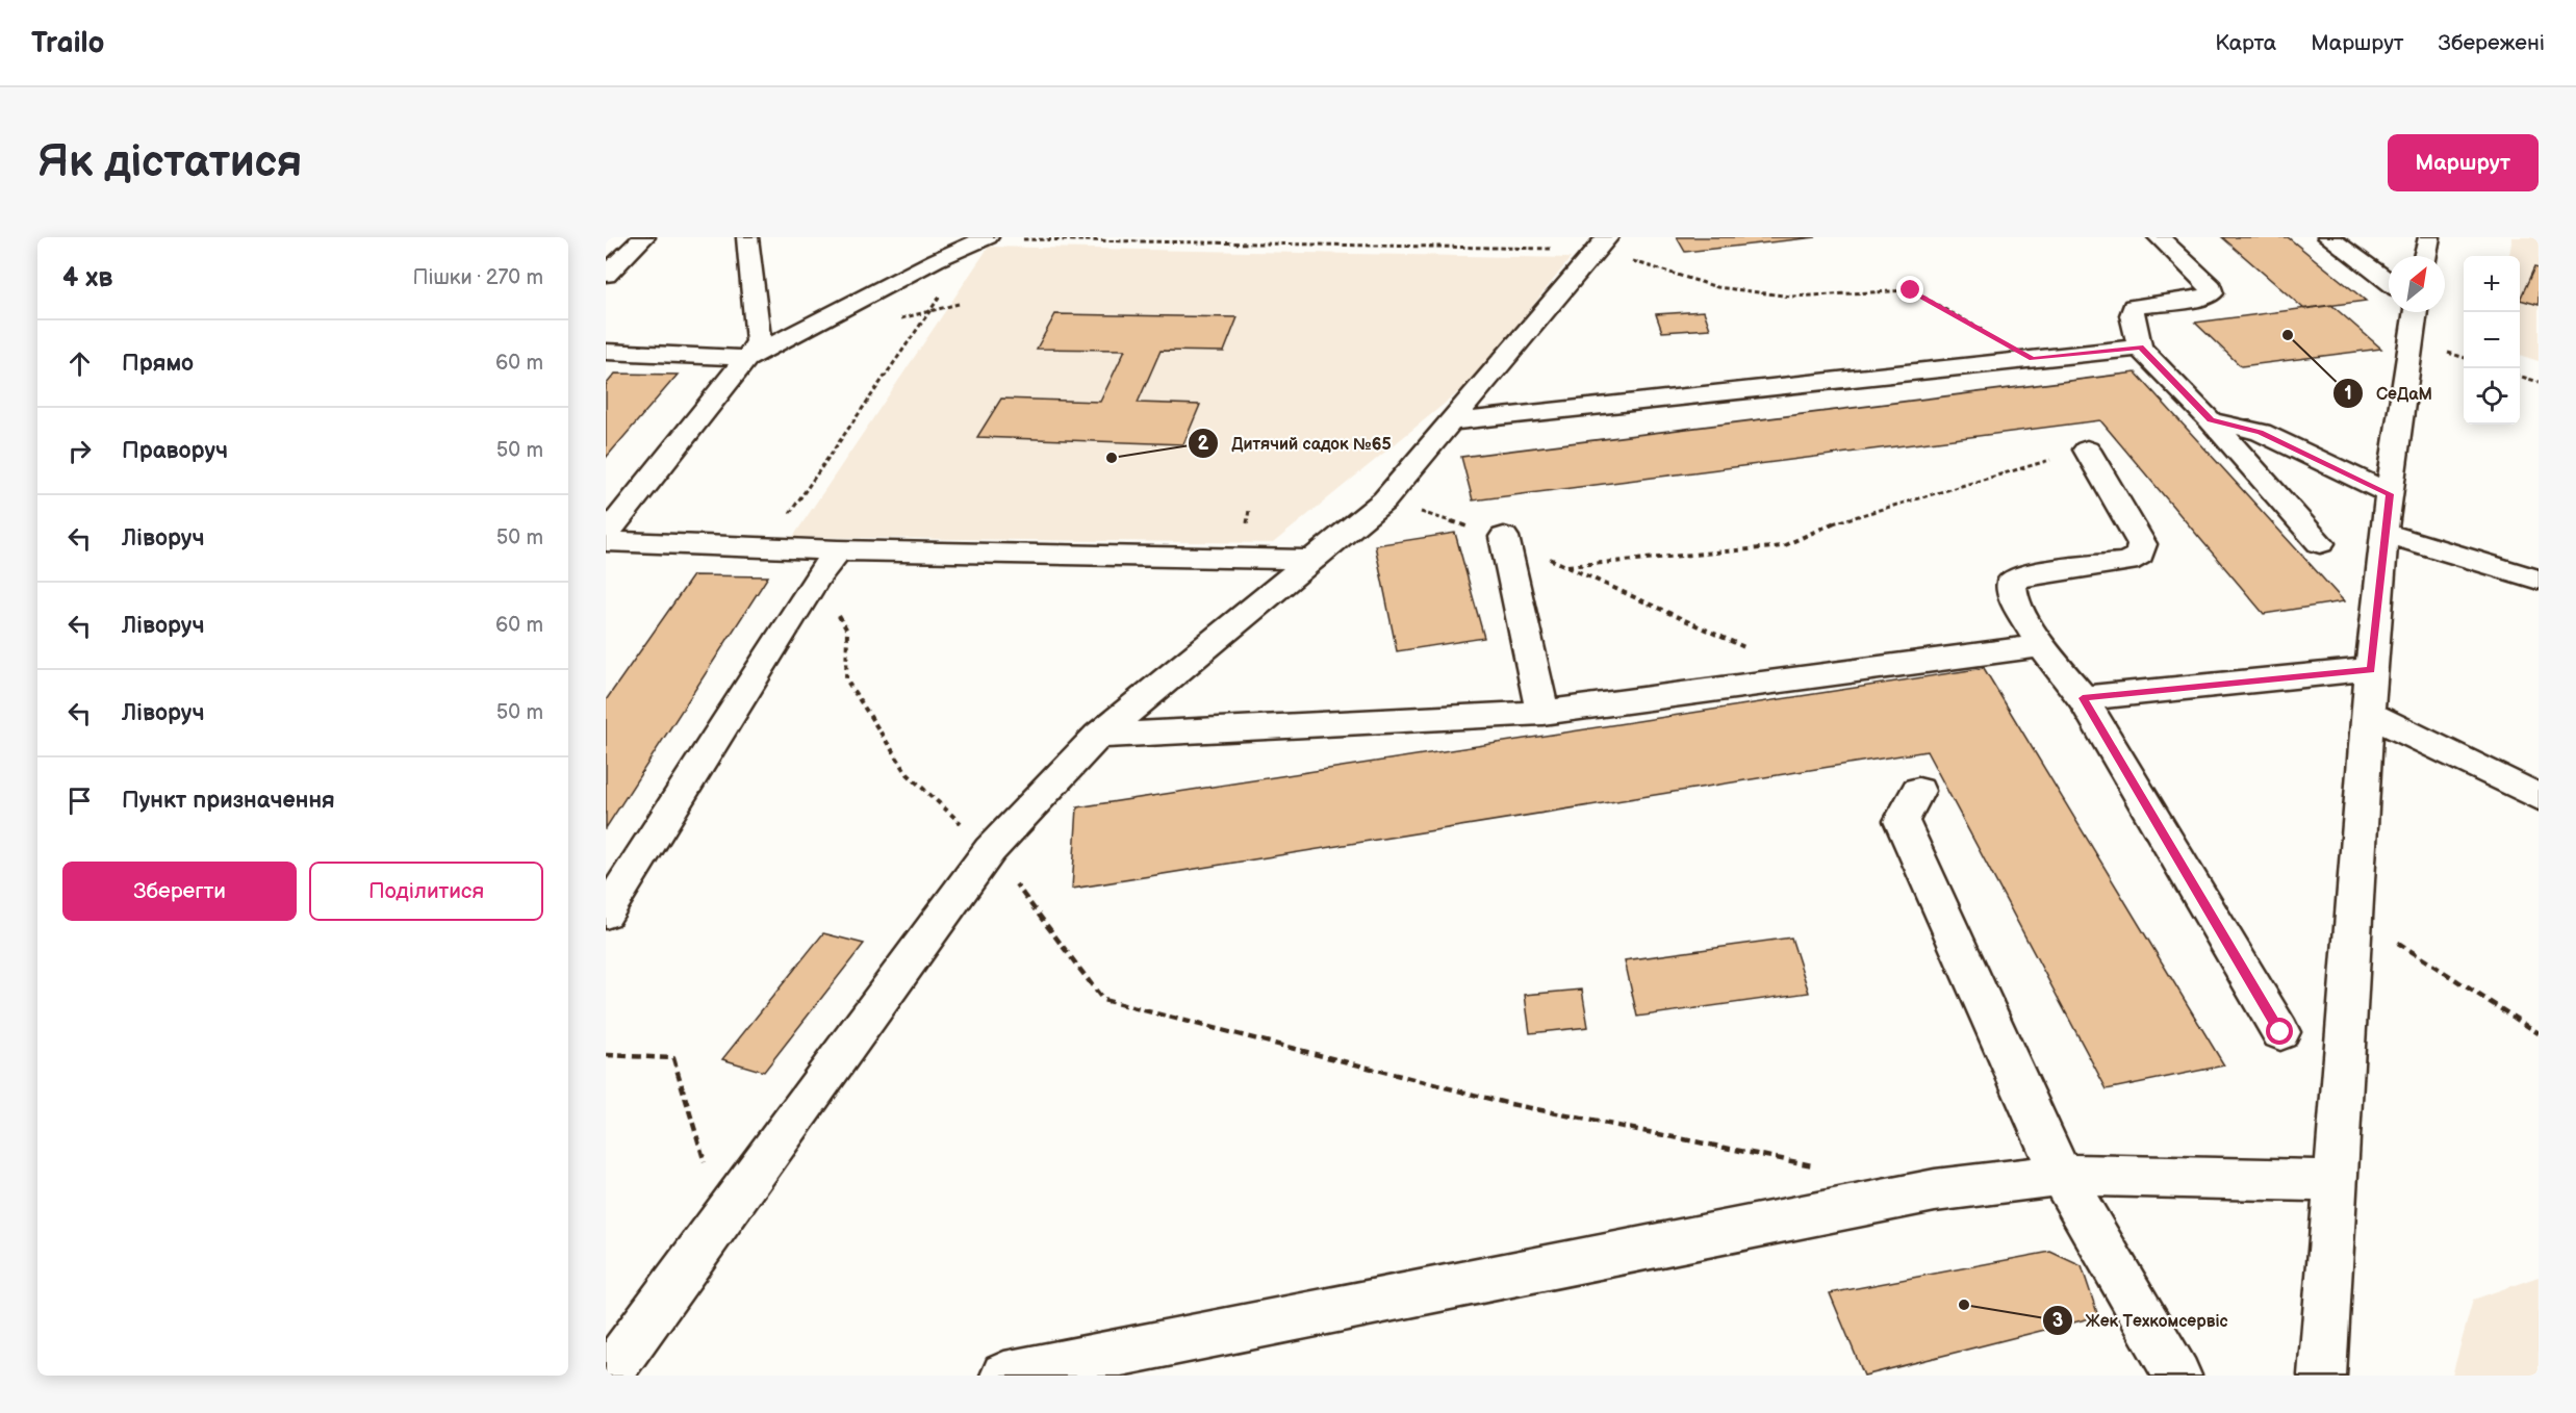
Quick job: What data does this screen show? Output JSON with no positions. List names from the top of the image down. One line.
{"places":["СеДаМ","Дитячий садок №65","Жек Техкомсервіс"],"north":"top right","page":{"header":"Trailo","nav":["Карта","Маршрут","Збережені"],"buttons":["Маршрут",["Зберегти","Поділитися"]],"title":"Як дістатися","heading":["4 хв","Пішки · 270 m"],"map_buttons":["+","−"],"list":[["Прямо","60 m"],["Праворуч","50 m"],["Ліворуч","50 m"],["Ліворуч","60 m"],["Ліворуч","50 m"],"Пункт призначення"]}}
